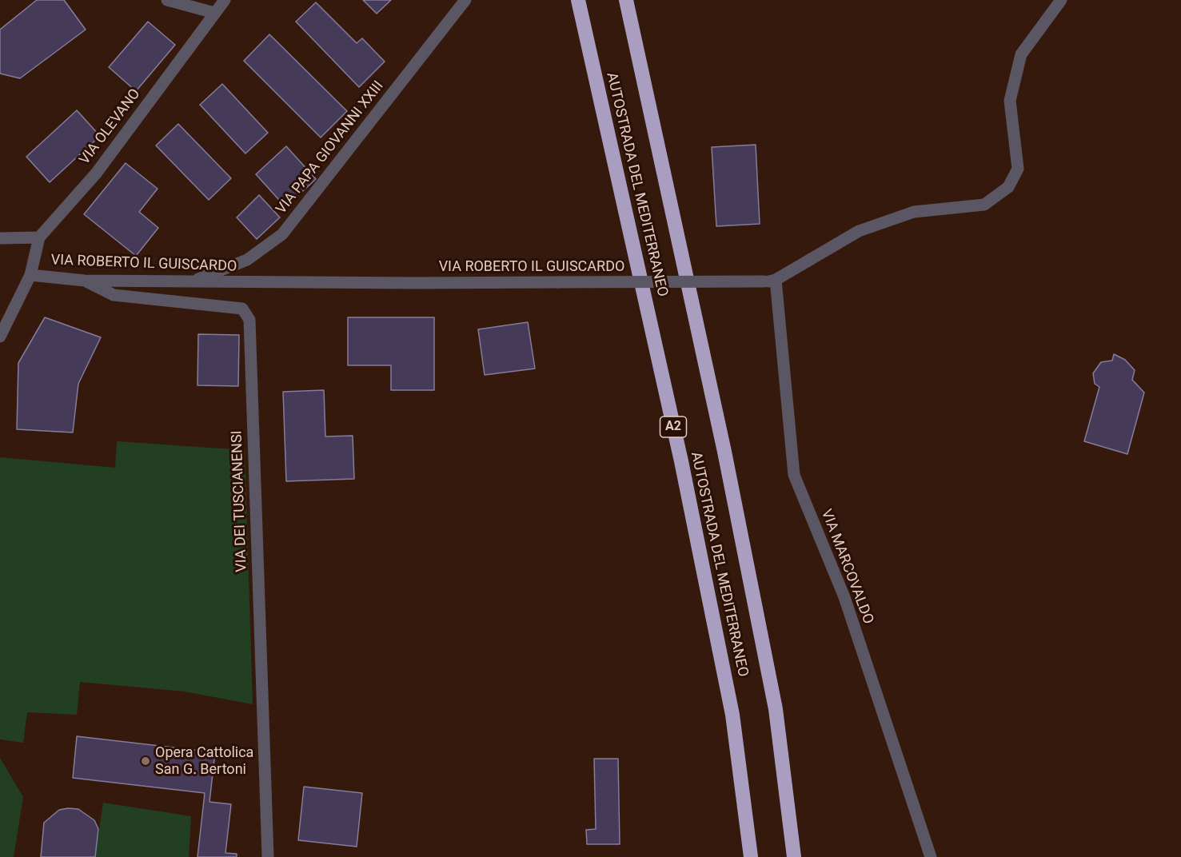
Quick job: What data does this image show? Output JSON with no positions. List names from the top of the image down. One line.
{"streets":{"highway":["AUTOSTRADA DEL MEDITERRANEO","A2"],"street":["VIA OLEVANO","VIA PAPA GIOVANNI XXIII","VIA ROBERTO IL GUISCARDO","VIA DEI TUSCIANENSI","VIA MARCOVALDO"]},"crossings":[["VIA PAPA GIOVANNI XXIII","VIA ROBERTO IL GUISCARDO"],["VIA ROBERTO IL GUISCARDO","VIA DEI TUSCIANENSI"],["VIA ROBERTO IL GUISCARDO","VIA MARCOVALDO"]],"places":["Opera Cattolica San G. Bertoni"]}
